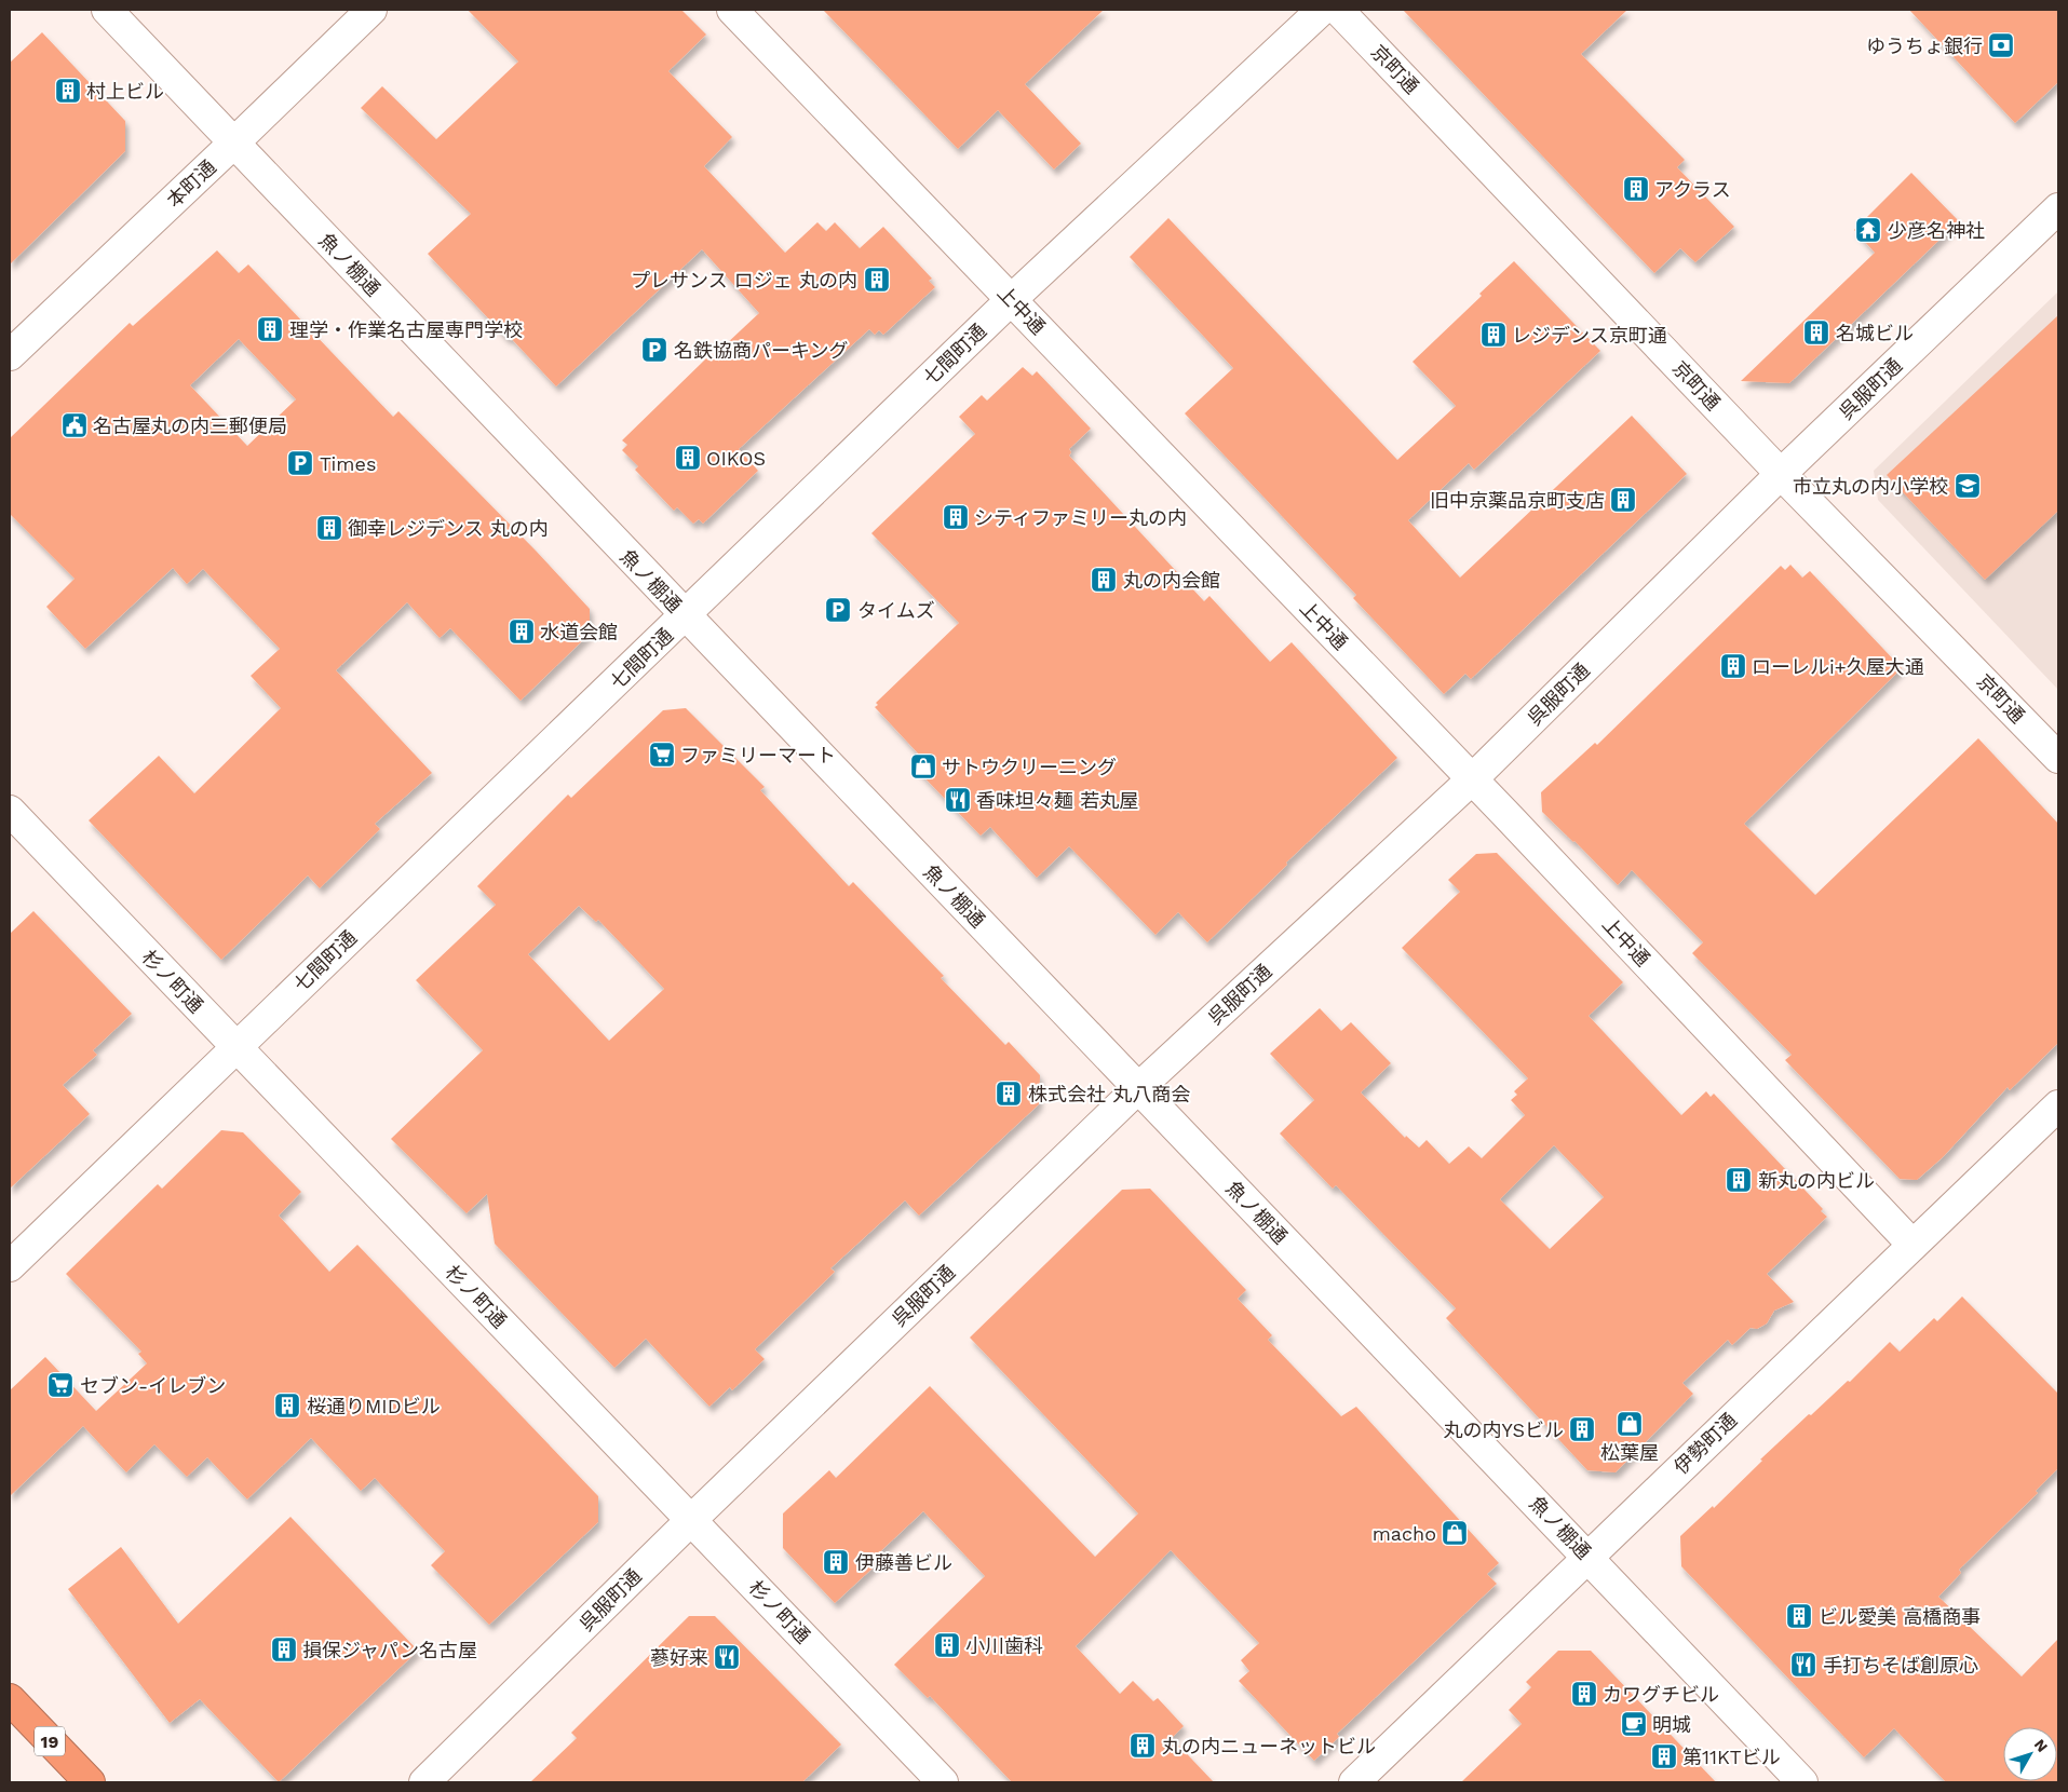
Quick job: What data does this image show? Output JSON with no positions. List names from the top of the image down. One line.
{"streets":{"highway":["19"],"street":["京町通","本町通","魚ノ棚通","上中通","七間町通","呉服町通","杉ノ町通","伊勢町通"]},"crossings":[["京町通","呉服町通"],["本町通","魚ノ棚通"],["魚ノ棚通","七間町通"],["魚ノ棚通","呉服町通"],["魚ノ棚通","伊勢町通"],["上中通","七間町通"],["上中通","呉服町通"],["上中通","伊勢町通"],["七間町通","杉ノ町通"],["呉服町通","杉ノ町通"]],"places":{"bank":["ゆうちょ銀行"],"building":["村上ビル","アクラス","プレサンス ロジェ 丸の内","理学・作業名古屋専門学校","名城ビル","レジデンス京町通","OIKOS","旧中京薬品京町支店","シティファミリー丸の内","御幸レジデンス 丸の内","丸の内会館","水道会館","ローレルi+久屋大通","株式会社 丸八商会","新丸の内ビル","桜通りMIDビル","丸の内YSビル","伊藤善ビル","ビル愛美 高橋商事","小川歯科","損保ジャパン名古屋","カワグチビル","丸の内ニューネットビル","第11KTビル"],"temple":["少彦名神社"],"parking":["名鉄協商パーキング","Times","タイムズ"],"public building":["名古屋丸の内三郵便局"],"school or university":["市立丸の内小学校"],"supermarket":["ファミリーマート","セブン-イレブン"],"shop":["サトウクリーニング","松葉屋","macho"],"restaurant":["香味坦々麺 若丸屋","蔘好来","手打ちそば創原心"],"cafe":["明城"]},"north":"top right"}
